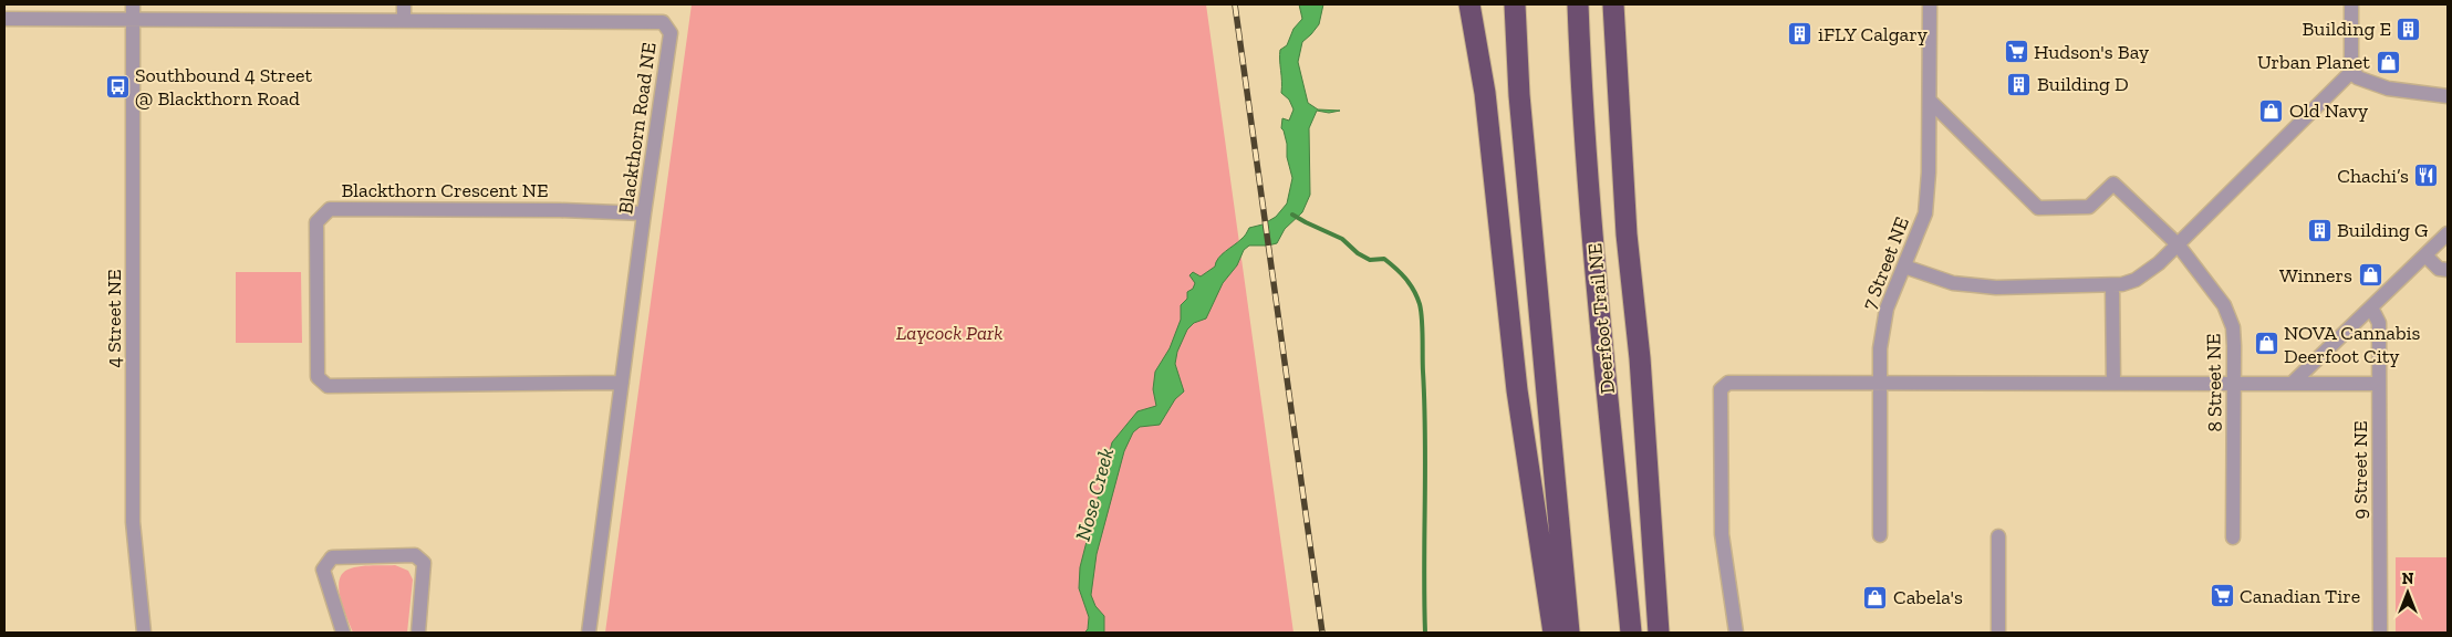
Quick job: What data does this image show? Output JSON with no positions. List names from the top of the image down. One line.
{"streets":{"highway":["Deerfoot Trail NE"],"street":["Blackthorn Road NE","Blackthorn Crescent NE","7 Street NE","4 Street NE","8 Street NE","9 Street NE"]},"crossings":[["Blackthorn Road NE","Blackthorn Crescent NE"],["Blackthorn Road NE","4 Street NE"],["7 Street NE","8 Street NE"]],"water":["Nose Creek"],"parks":["Laycock Park"],"places":{"building":["Building E","iFLY Calgary","Building D","Building G"],"supermarket":["Hudson's Bay","Canadian Tire"],"shop":["Urban Planet","Old Navy","Winners","NOVA Cannabis Deerfoot City","Cabela's"],"bus stop":["Southbound 4 Street @ Blackthorn Road"],"restaurant":["Chachi’s"]},"north":"top"}
